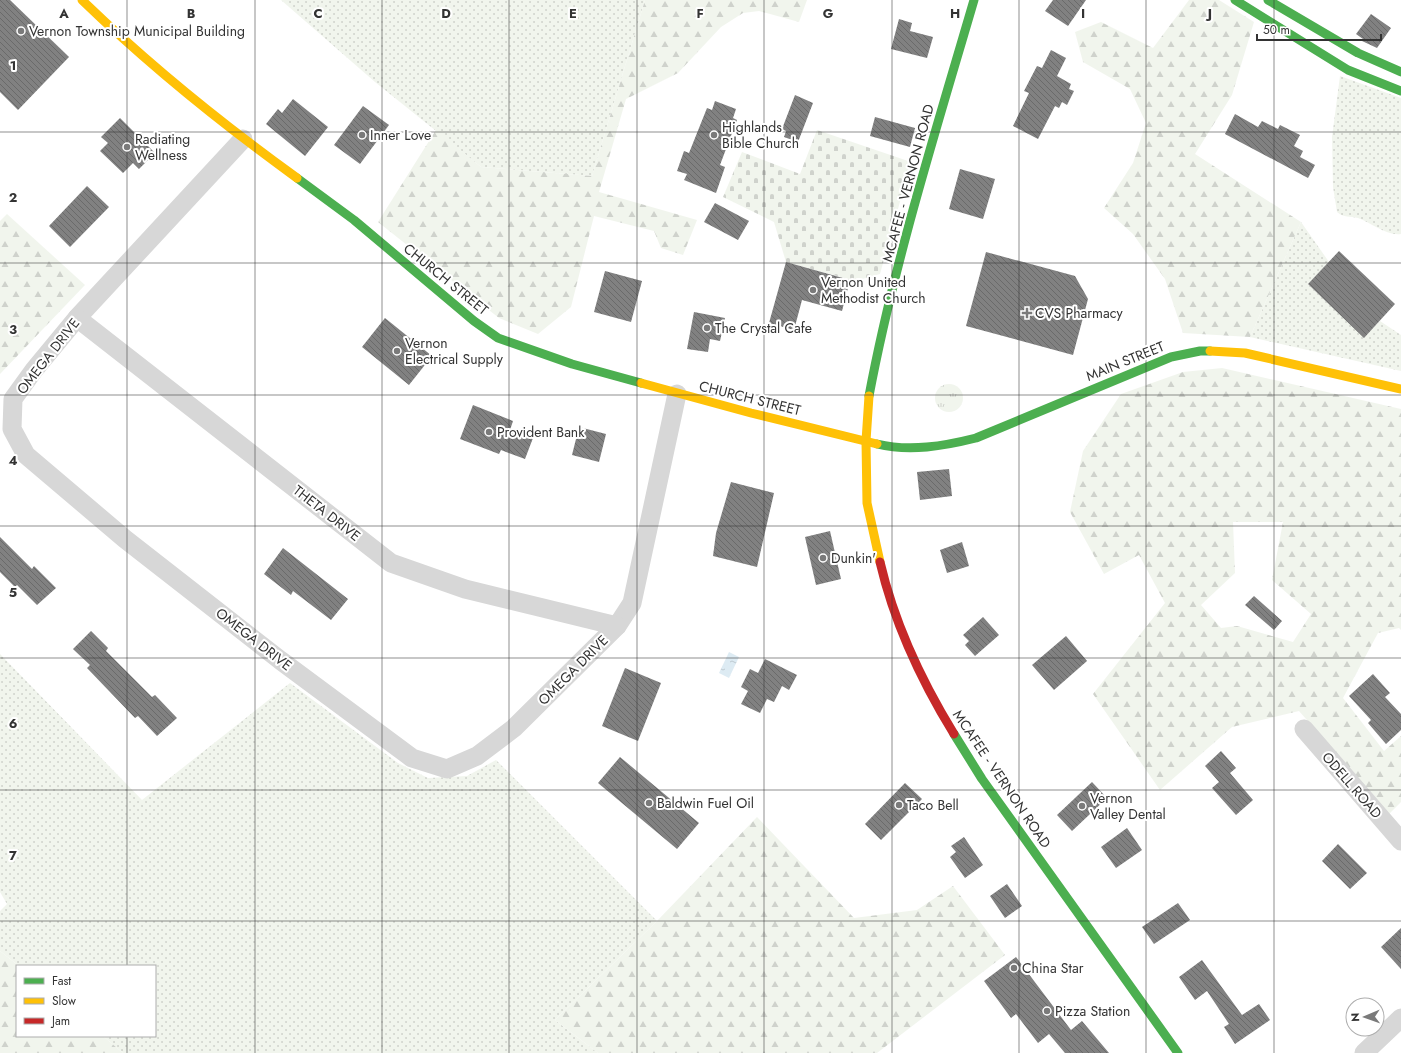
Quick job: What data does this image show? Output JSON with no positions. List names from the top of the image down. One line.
{"streets":{"main road":["MCAFEE - VERNON ROAD","CHURCH STREET","MAIN STREET"],"street":["OMEGA DRIVE","THETA DRIVE","ODELL ROAD"]},"crossings":[["MCAFEE - VERNON ROAD","CHURCH STREET"],["MCAFEE - VERNON ROAD","MAIN STREET"],["CHURCH STREET","OMEGA DRIVE"],["CHURCH STREET","MAIN STREET"],["OMEGA DRIVE","THETA DRIVE"]],"places":{"other":["Vernon Township Municipal Building","Inner Love","Highlands Bible Church","Radiating Wellness","Vernon United Methodist Church","The Crystal Cafe","Vernon Electrical Supply","Provident Bank","Dunkin'","Baldwin Fuel Oil","Taco Bell","Vernon Valley Dental","China Star","Pizza Station"],"health":["CVS Pharmacy"]},"legend":["Fast","Slow","Jam"],"scale_bar":"50 m","north":"left","grid":{"columns":["A","B","C","D","E","F","G","H","I","J"],"rows":["1","2","3","4","5","6","7"]}}
